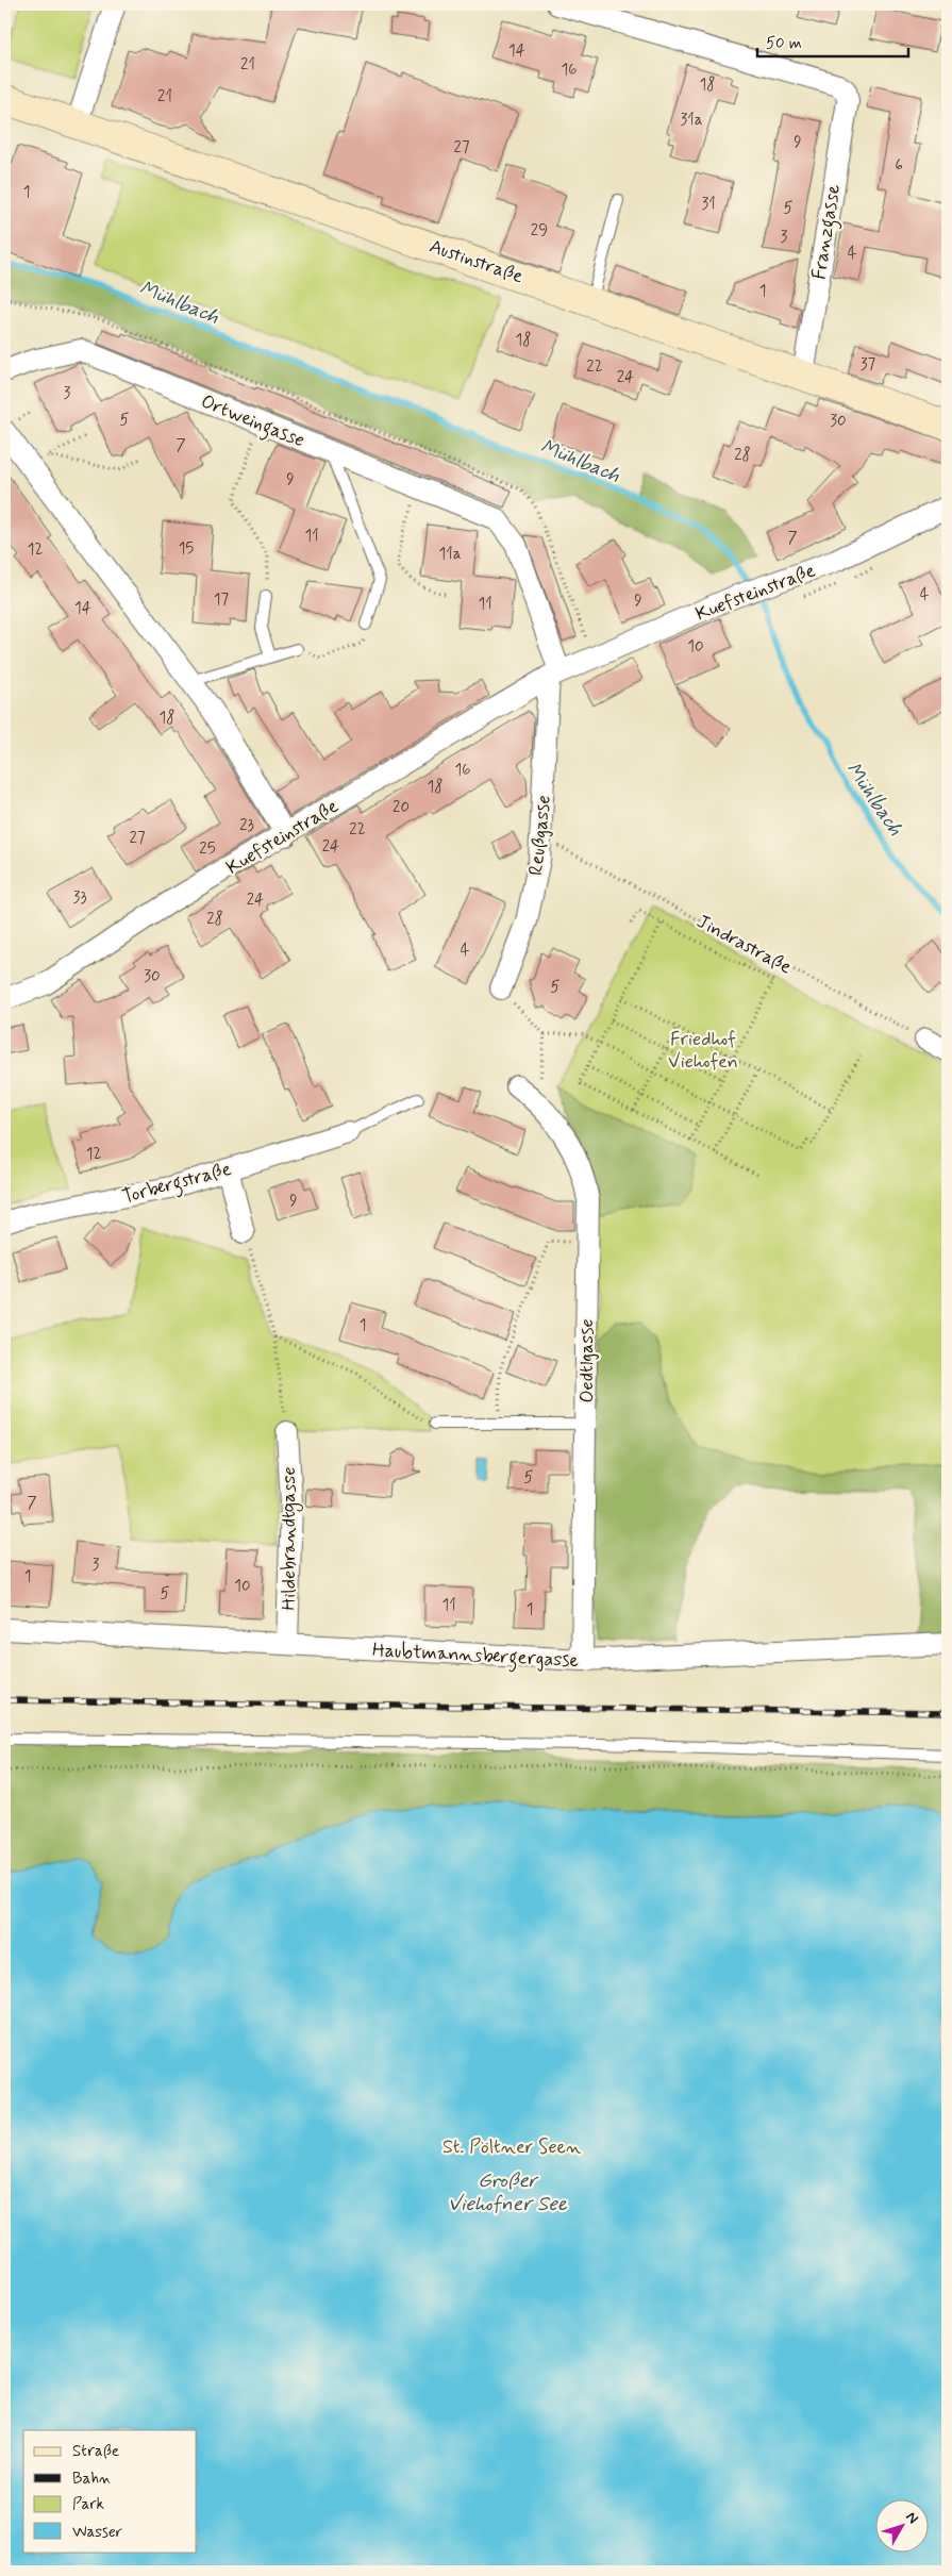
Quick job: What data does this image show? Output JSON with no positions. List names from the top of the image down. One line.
{"streets":{"main road":["Austinstraße"],"street":["Franzgasse","Ortweingasse","Kuefsteinstraße","Reußgasse","Torbergstraße","Oedtlgasse","Hildebrandtgasse","Haubtmannsbergergasse"],"path":["Jindrastraße"]},"crossings":[["Franzgasse","Austinstraße"],["Kuefsteinstraße","Reußgasse"],["Reußgasse","Jindrastraße"],["Oedtlgasse","Haubtmannsbergergasse"],["Hildebrandtgasse","Haubtmannsbergergasse"]],"water":["Mühlbach","Großer Viehofner See"],"parks":["Friedhof Viehofen","St. Pöltner Seen"],"house_numbers":["14","21","16","18","21","31a","9","27","6","1","31","5","29","3","4","1","18","37","22","24","3","5","30","7","28","9","11","7","15","12","11a","4","17","9","11","14","10","18","16","18","20","23","22","27","24","25","33","24","28","4","30","5","12","9","1","5","7","3","1","10","5","11","1"],"legend":["Straße","Bahn","Park","Wasser"],"scale_bar":"50 m","north":"top right"}
